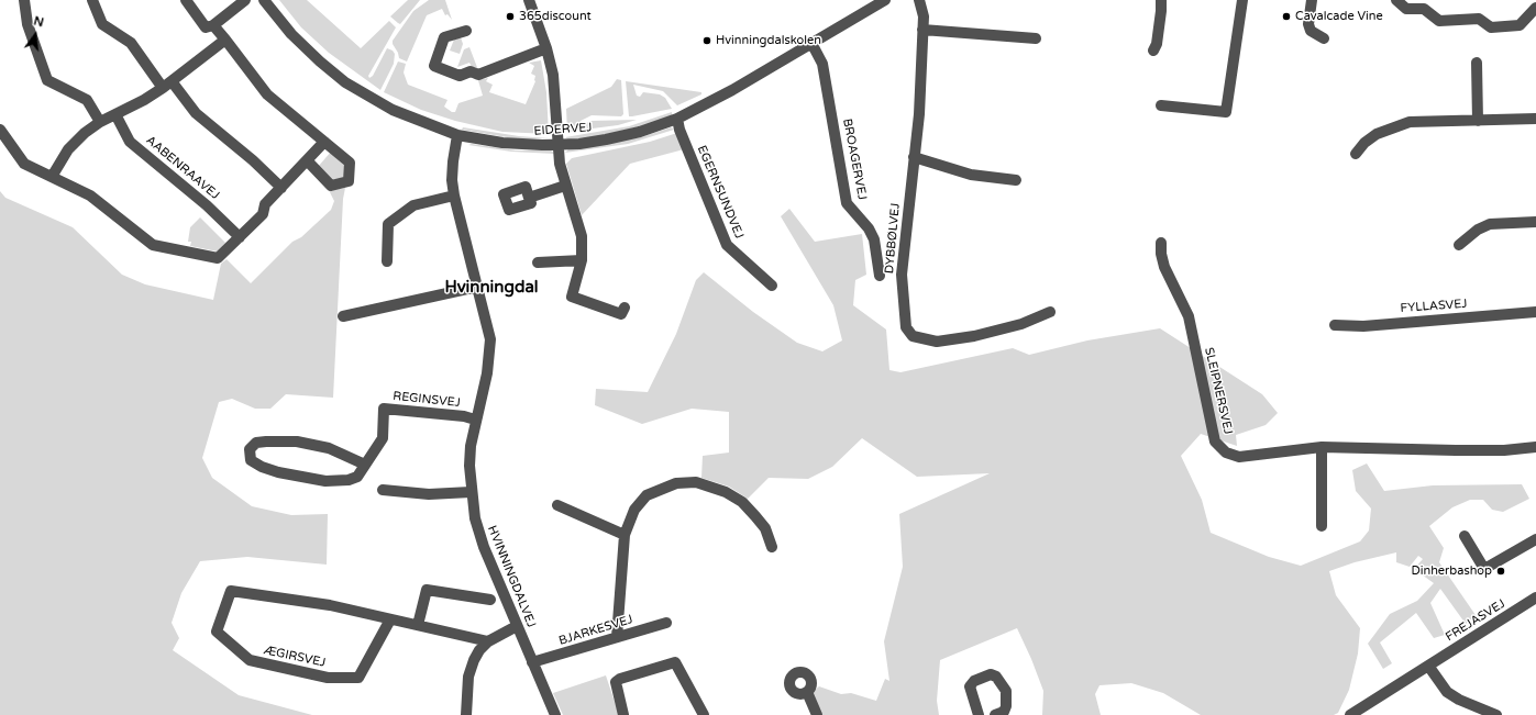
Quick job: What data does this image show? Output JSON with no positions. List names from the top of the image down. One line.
{"streets":{"street":["EIDERVEJ","BROAGERVEJ","AABENRAAVEJ","EGERNSUNDVEJ","DYBBØLVEJ","FYLLASVEJ","SLEIPNERSVEJ","REGINSVEJ","HVINNINGDALVEJ","FREJASVEJ","BJARKESVEJ","ÆGIRSVEJ"]},"crossings":[["EIDERVEJ","BROAGERVEJ"],["EIDERVEJ","EGERNSUNDVEJ"],["EIDERVEJ","HVINNINGDALVEJ"],["REGINSVEJ","HVINNINGDALVEJ"],["HVINNINGDALVEJ","BJARKESVEJ"]],"districts":["Hvinningdal"],"places":["365discount","Cavalcade Vine","Hvinningdalskolen","Dinherbashop"],"north":"top"}
